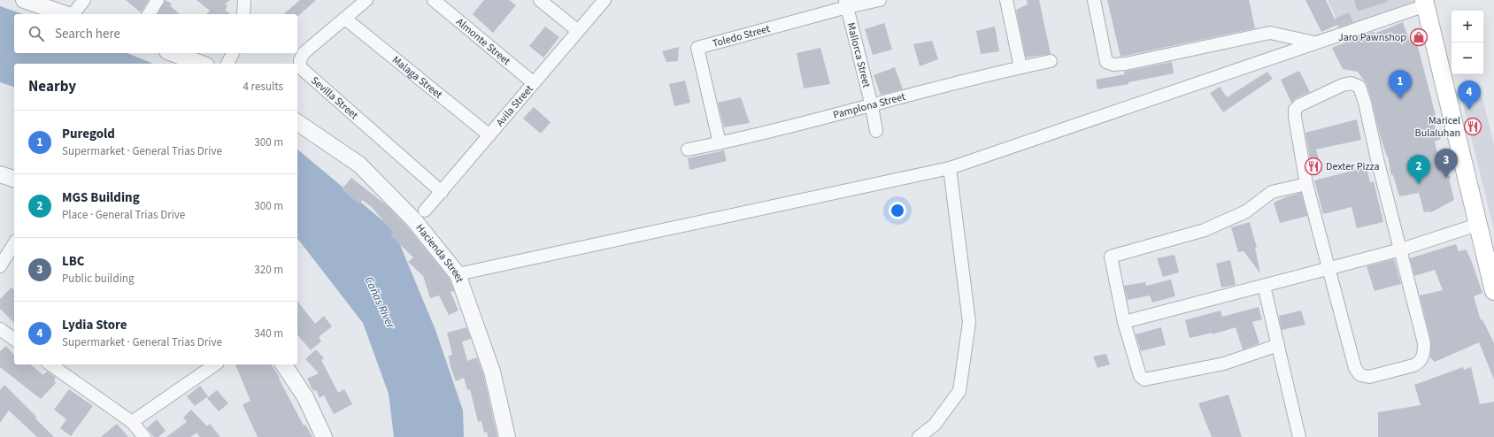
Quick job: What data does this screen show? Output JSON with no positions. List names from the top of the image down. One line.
{"streets":{"street":["Toledo Street","Almonte Street","Mallorca Street","Malaga Street","Sevilla Street","Avila Street","Pamplona Street","Hacienda Street"]},"crossings":[["Toledo Street","Mallorca Street"],["Toledo Street","Pamplona Street"],["Almonte Street","Avila Street"],["Mallorca Street","Pamplona Street"],["Malaga Street","Sevilla Street"],["Malaga Street","Avila Street"],["Sevilla Street","Avila Street"]],"water":["Cañas River"],"places":{"shop":["Jaro Pawnshop"],"restaurant":["Maricel Bulaluhan","Dexter Pizza"]},"page":{"map_buttons":["+","−"],"search":"Search here","heading":["Nearby","4 results"],"pins":["1","4","3","2"],"list":[{"mark":"1","name":"Puregold","note":"Supermarket · General Trias Drive","value":"300 m"},{"mark":"2","name":"MGS Building","note":"Place · General Trias Drive","value":"300 m"},{"mark":"3","name":"LBC","note":"Public building","value":"320 m"},{"mark":"4","name":"Lydia Store","note":"Supermarket · General Trias Drive","value":"340 m"}]}}
